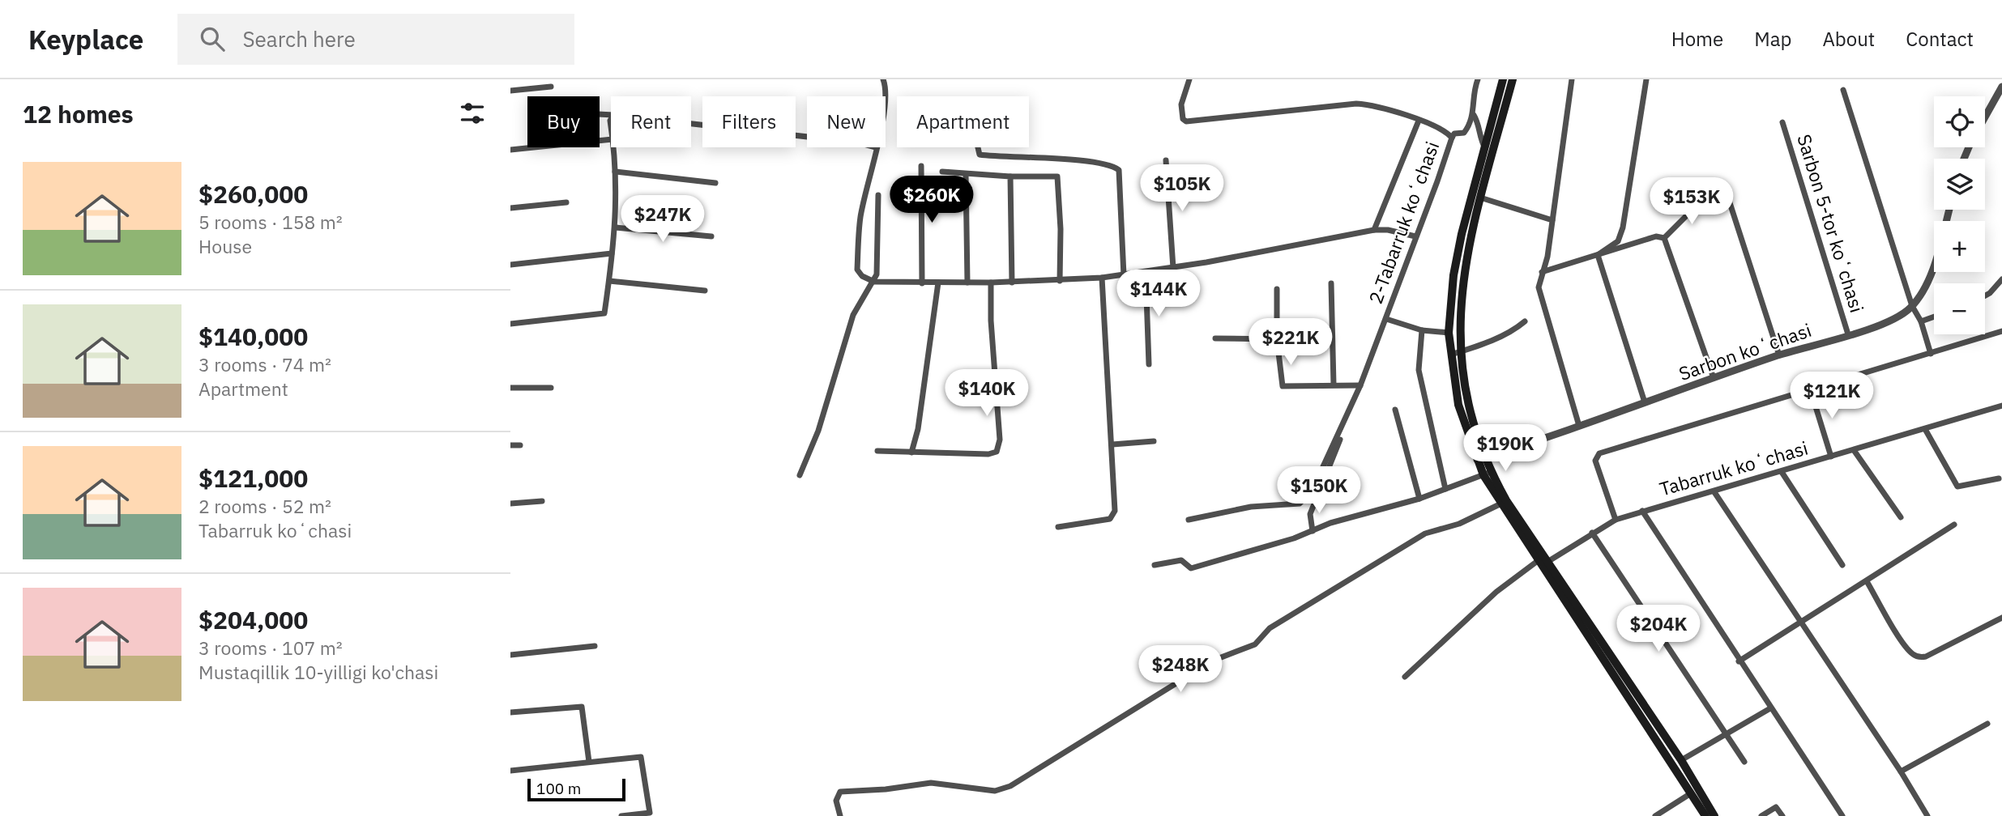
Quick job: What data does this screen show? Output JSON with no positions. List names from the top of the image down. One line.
{"streets":{"street":["2-Tabarruk koʻchasi","Sarbon 5-tor koʻchasi","Sarbon koʻchasi","Tabarruk koʻchasi"]},"crossings":[["Sarbon 5-tor koʻchasi","Sarbon koʻchasi"]],"scale_bar":"100 m","page":{"header":"Keyplace","search":"Search here","nav":["Home","Map","About","Contact"],"heading":"12 homes","map_buttons":["+","−"],"chip":["Buy","Rent","Filters","New","Apartment"],"list":[{"name":"$260,000","note":"5 rooms · 158 m² · House"},{"name":"$140,000","note":"3 rooms · 74 m² · Apartment"},{"name":"$121,000","note":"2 rooms · 52 m² · Tabarruk koʻchasi"},{"name":"$204,000","note":"3 rooms · 107 m² · Mustaqillik 10-yilligi ko'chasi"}],"price":["$105K","$260K","$153K","$247K","$144K","$221K","$140K","$121K","$190K","$150K","$204K","$248K"],"scale":"100 m"}}
